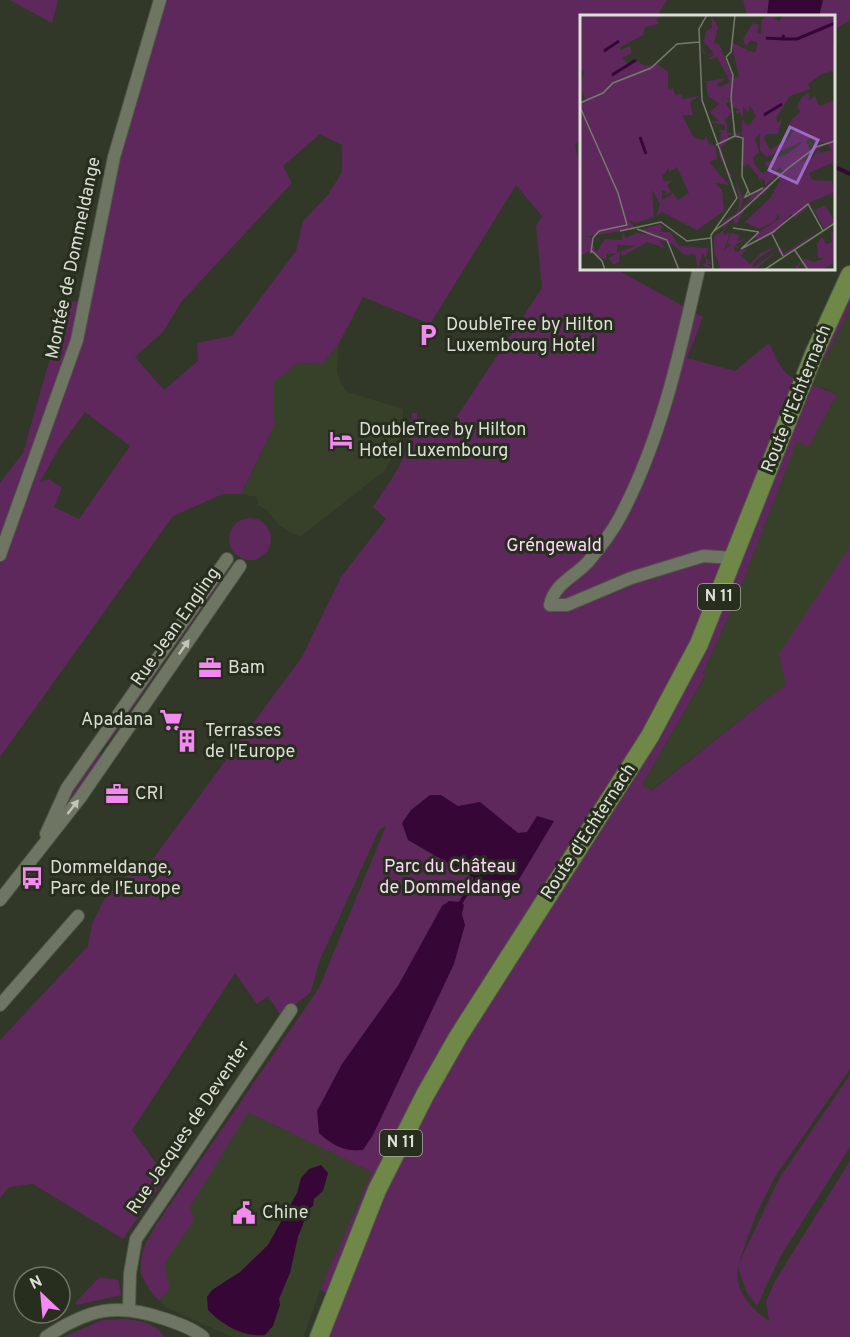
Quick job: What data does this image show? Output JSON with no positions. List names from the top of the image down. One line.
{"streets":{"main road":["Route d'Echternach","N 11"],"street":["Montée de Dommeldange","Rue Jean Engling","Rue Jacques de Deventer"]},"parks":["Gréngewald","Parc du Château de Dommeldange"],"places":{"parking":["DoubleTree by Hilton Luxembourg Hotel"],"hotel":["DoubleTree by Hilton Hotel Luxembourg"],"office":["Bam","CRI"],"supermarket":["Apadana"],"building":["Terrasses de l'Europe"],"bus stop":["Dommeldange, Parc de l'Europe"],"public building":["Chine"]},"north":"top left"}
